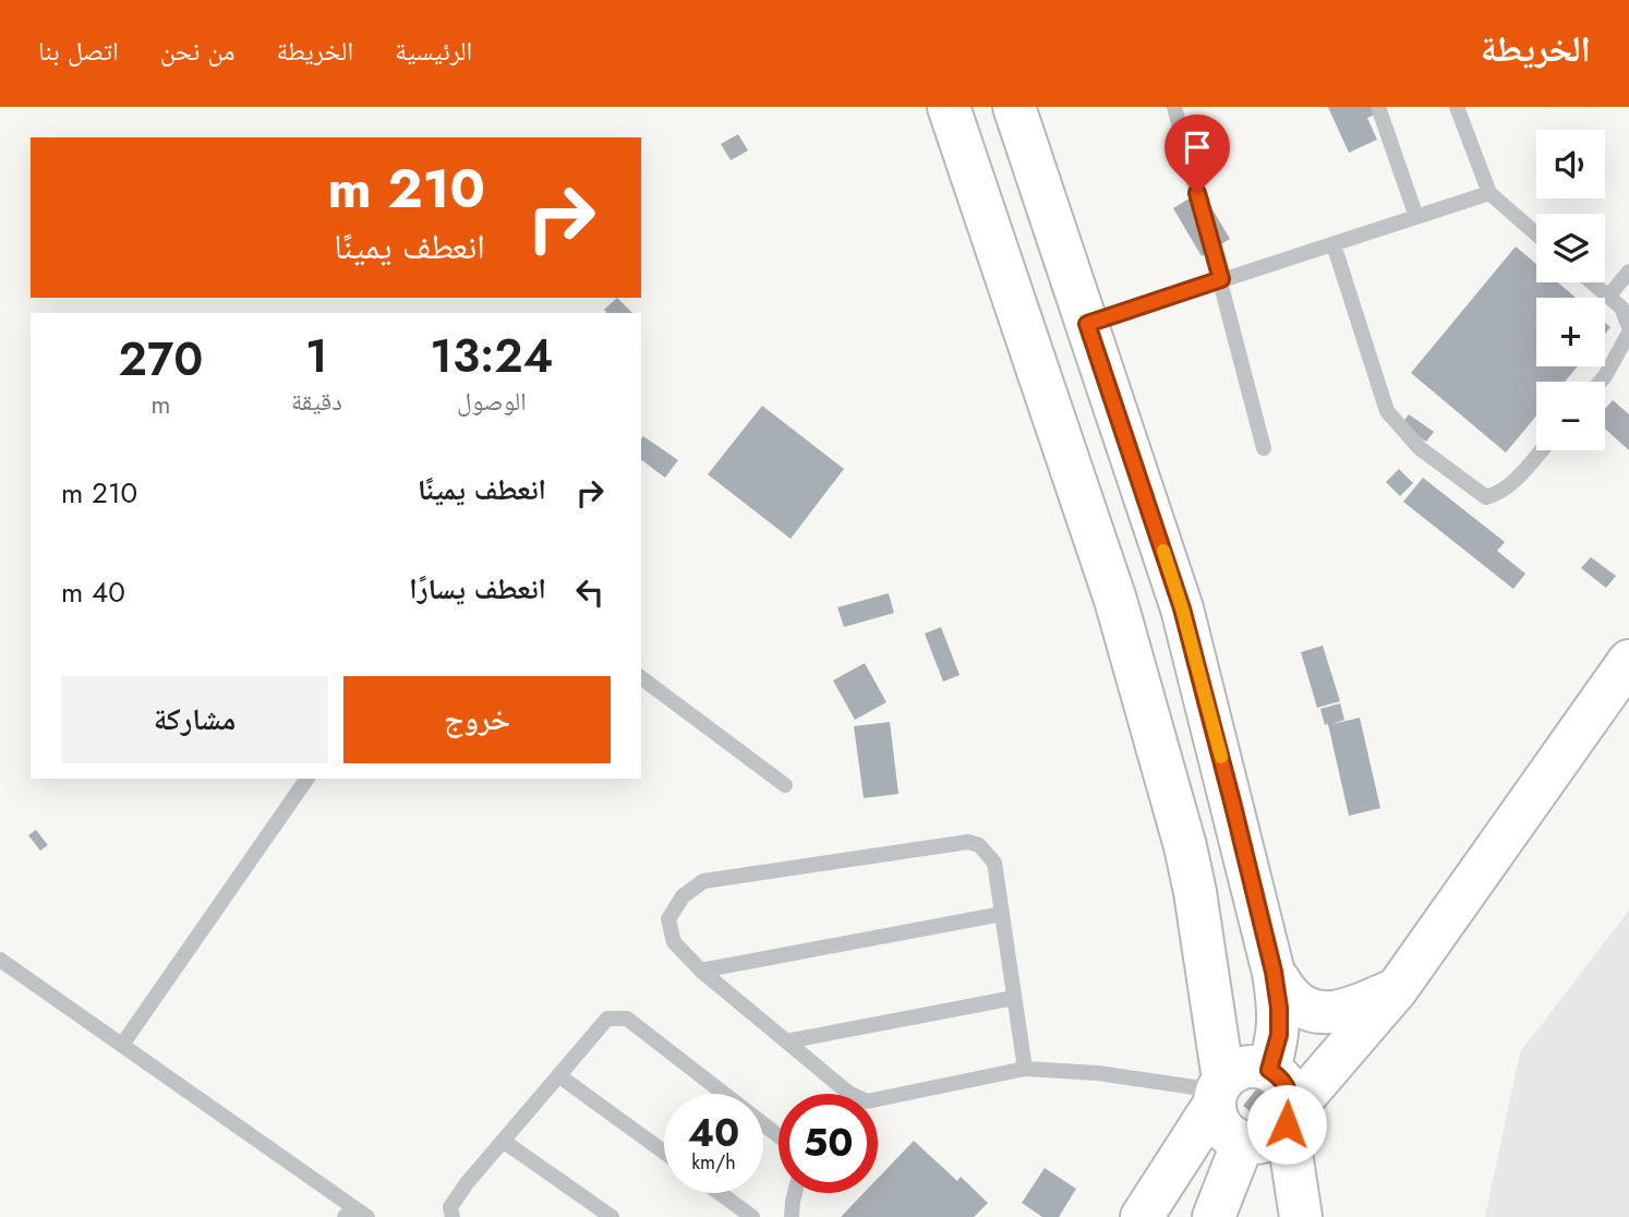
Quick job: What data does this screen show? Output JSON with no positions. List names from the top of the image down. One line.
{"page":{"header":"الخريطة","nav":["الرئيسية","الخريطة","من نحن","اتصل بنا"],"map_buttons":["+","−"],"turn":["210 m","انعطف يمينًا"],"eta":["13:24","الوصول","1","دقيقة","270","m"],"list":[{"name":"انعطف يمينًا","value":"210 m"},{"name":"انعطف يسارًا","value":"40 m"}],"buttons":["خروج","مشاركة"],"speed":"40 km/h","limit":"50"}}
